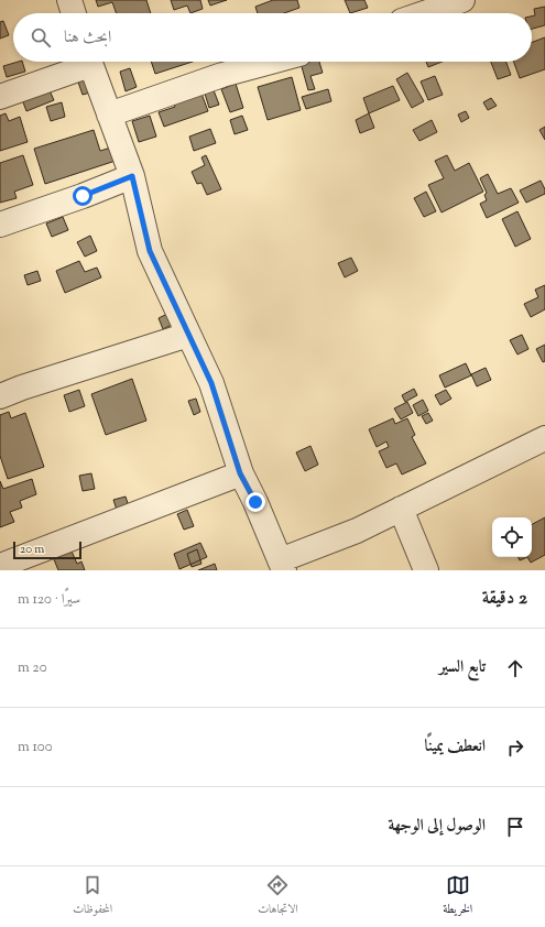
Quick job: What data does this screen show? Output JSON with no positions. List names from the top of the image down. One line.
{"scale_bar":"20 m","page":{"search":"ابحث هنا","scale":"20 m","heading":["2 دقيقة","سيرًا · 120 m"],"list":[["تابع السير","20 m"],["انعطف يمينًا","100 m"],"الوصول إلى الوجهة"],"nav":["الخريطة","الاتجاهات","المحفوظات"]}}
